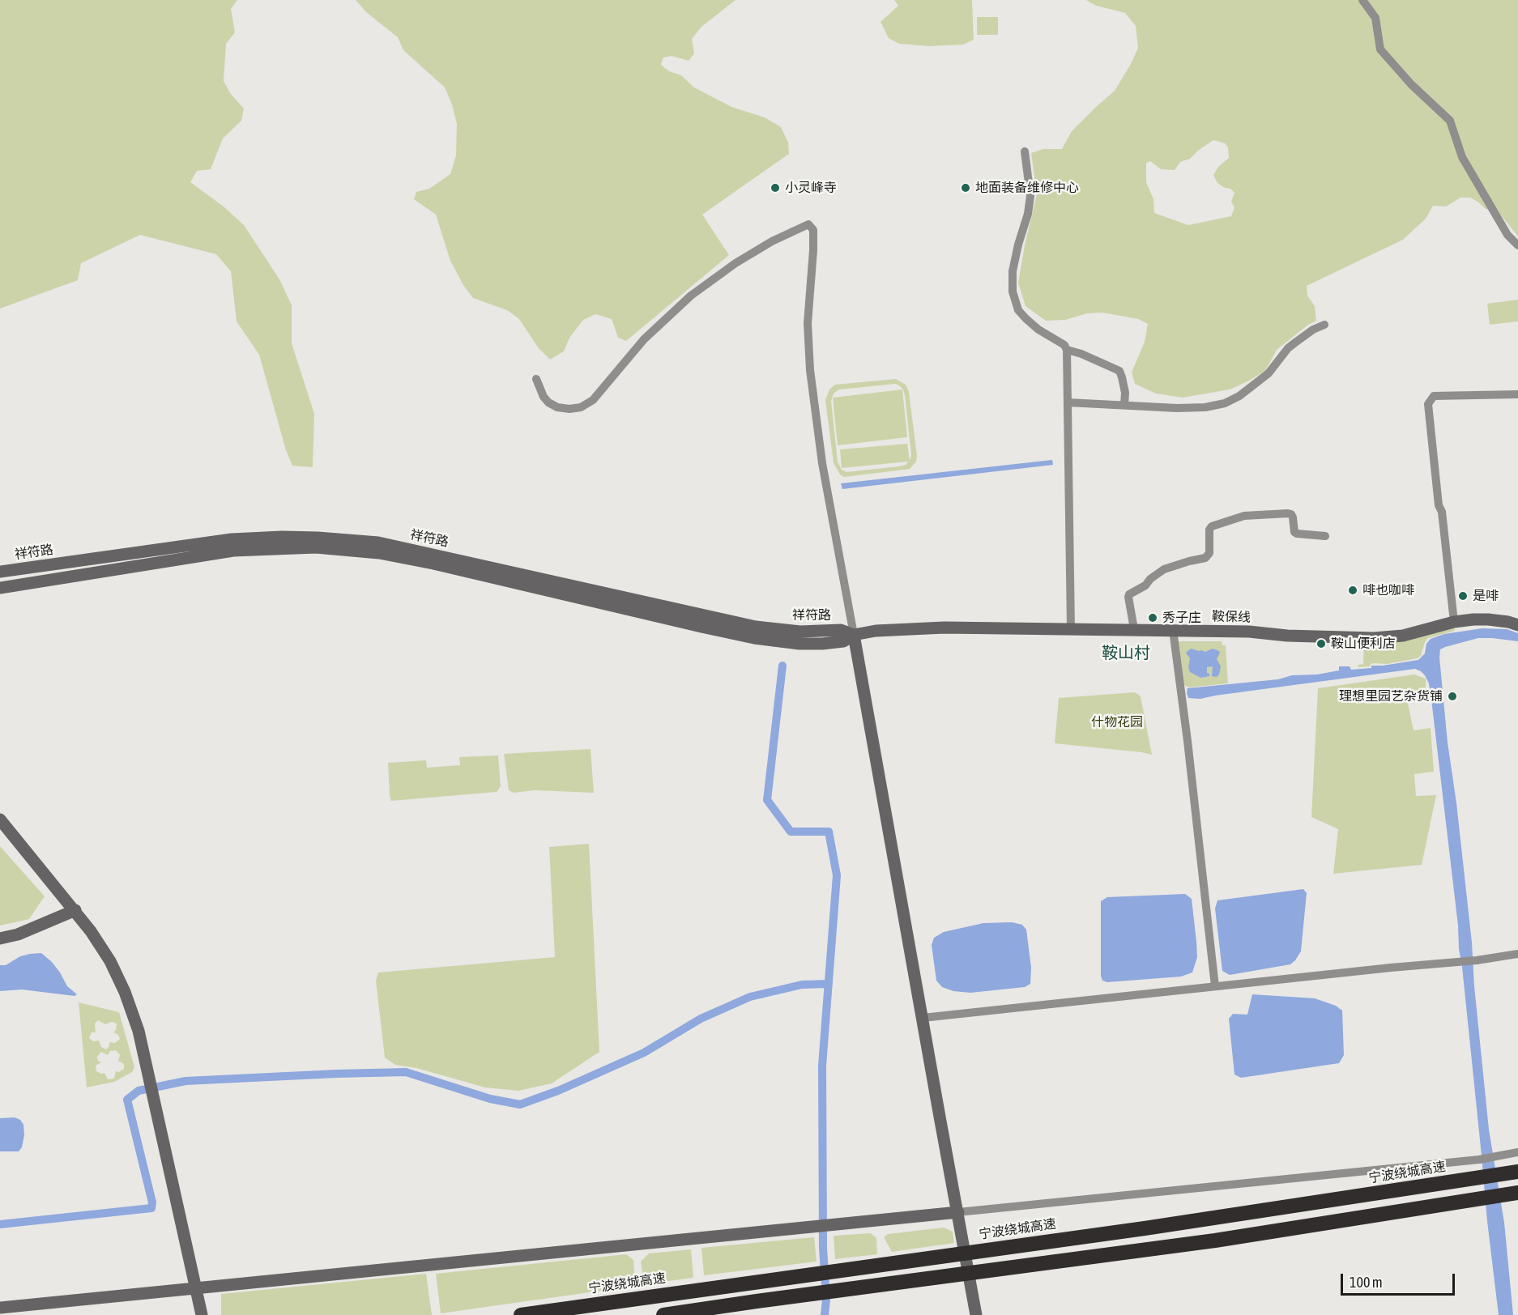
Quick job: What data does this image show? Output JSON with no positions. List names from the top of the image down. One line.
{"streets":{"highway":["宁波绕城高速"],"main road":["祥符路","鞍保线"]},"crossings":[["祥符路","鞍保线"]],"districts":["鞍山村"],"parks":["什物花园"],"places":["小灵峰寺","地面装备维修中心","啡也咖啡","是啡","秀子庄","鞍山便利店","理想里园艺杂货铺"],"scale_bar":"100 m"}
